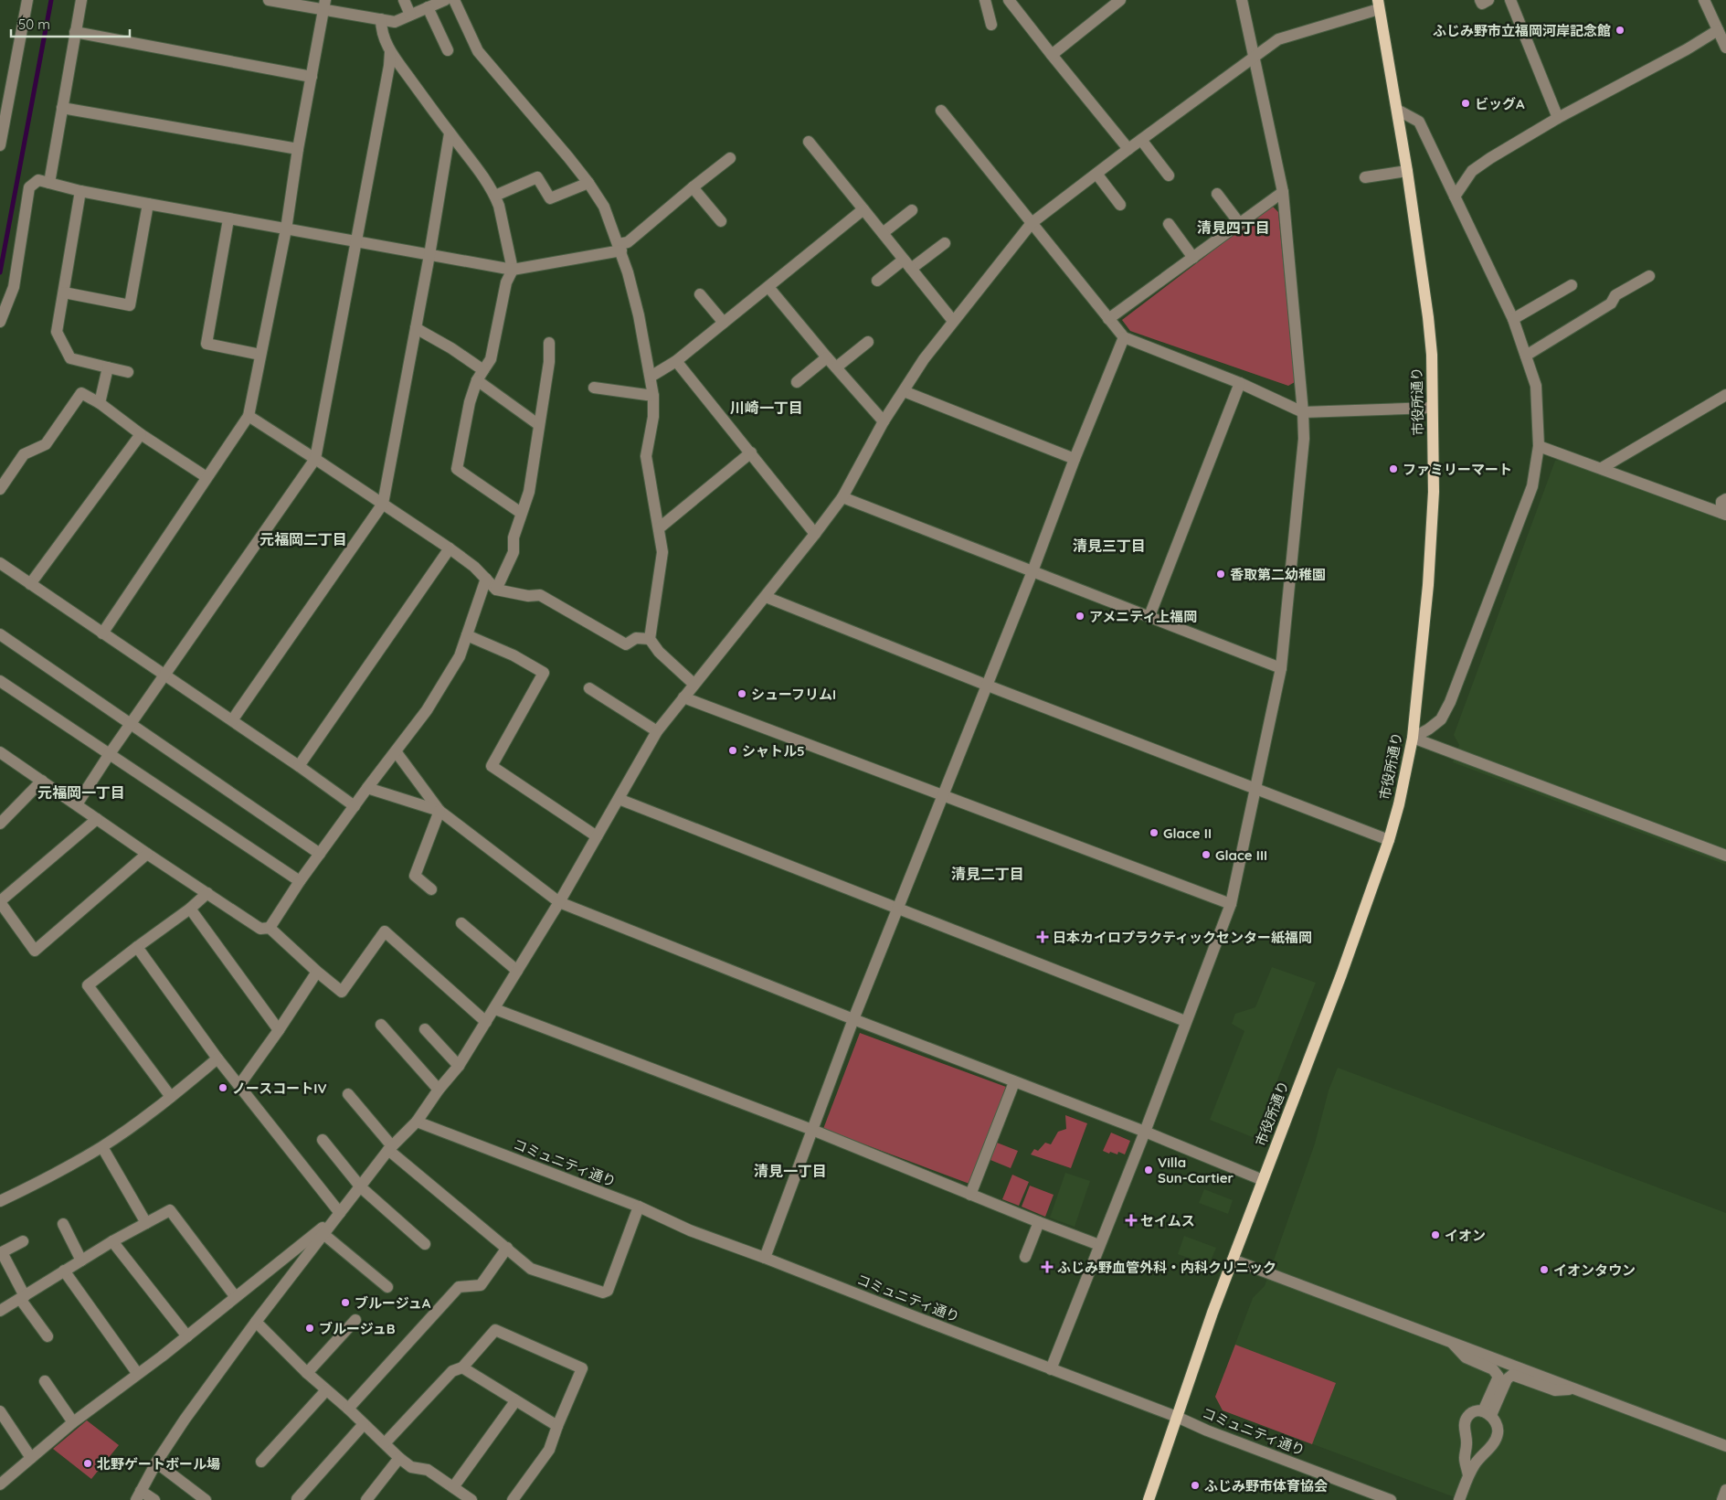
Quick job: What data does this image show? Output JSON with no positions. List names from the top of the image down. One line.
{"streets":{"main road":["市役所通り"],"street":["コミュニティ通り"]},"crossings":[["市役所通り","コミュニティ通り"]],"districts":["清見四丁目","川崎一丁目","元福岡二丁目","清見三丁目","元福岡一丁目","清見二丁目","清見一丁目"],"places":{"other":["ふじみ野市立福岡河岸記念館","ビッグA","ファミリーマート","香取第二幼稚園","アメニティ上福岡","シューフリムI","シャトル5","Glace II","Glace III","ノースコートIV","Villa Sun-Cartier","イオン","イオンタウン","ブルージュA","ブルージュB","北野ゲートボール場","ふじみ野市体育協会"],"health":["日本カイロプラクティックセンター紙福岡","セイムス","ふじみ野血管外科・内科クリニック"]},"scale_bar":"50 m"}
